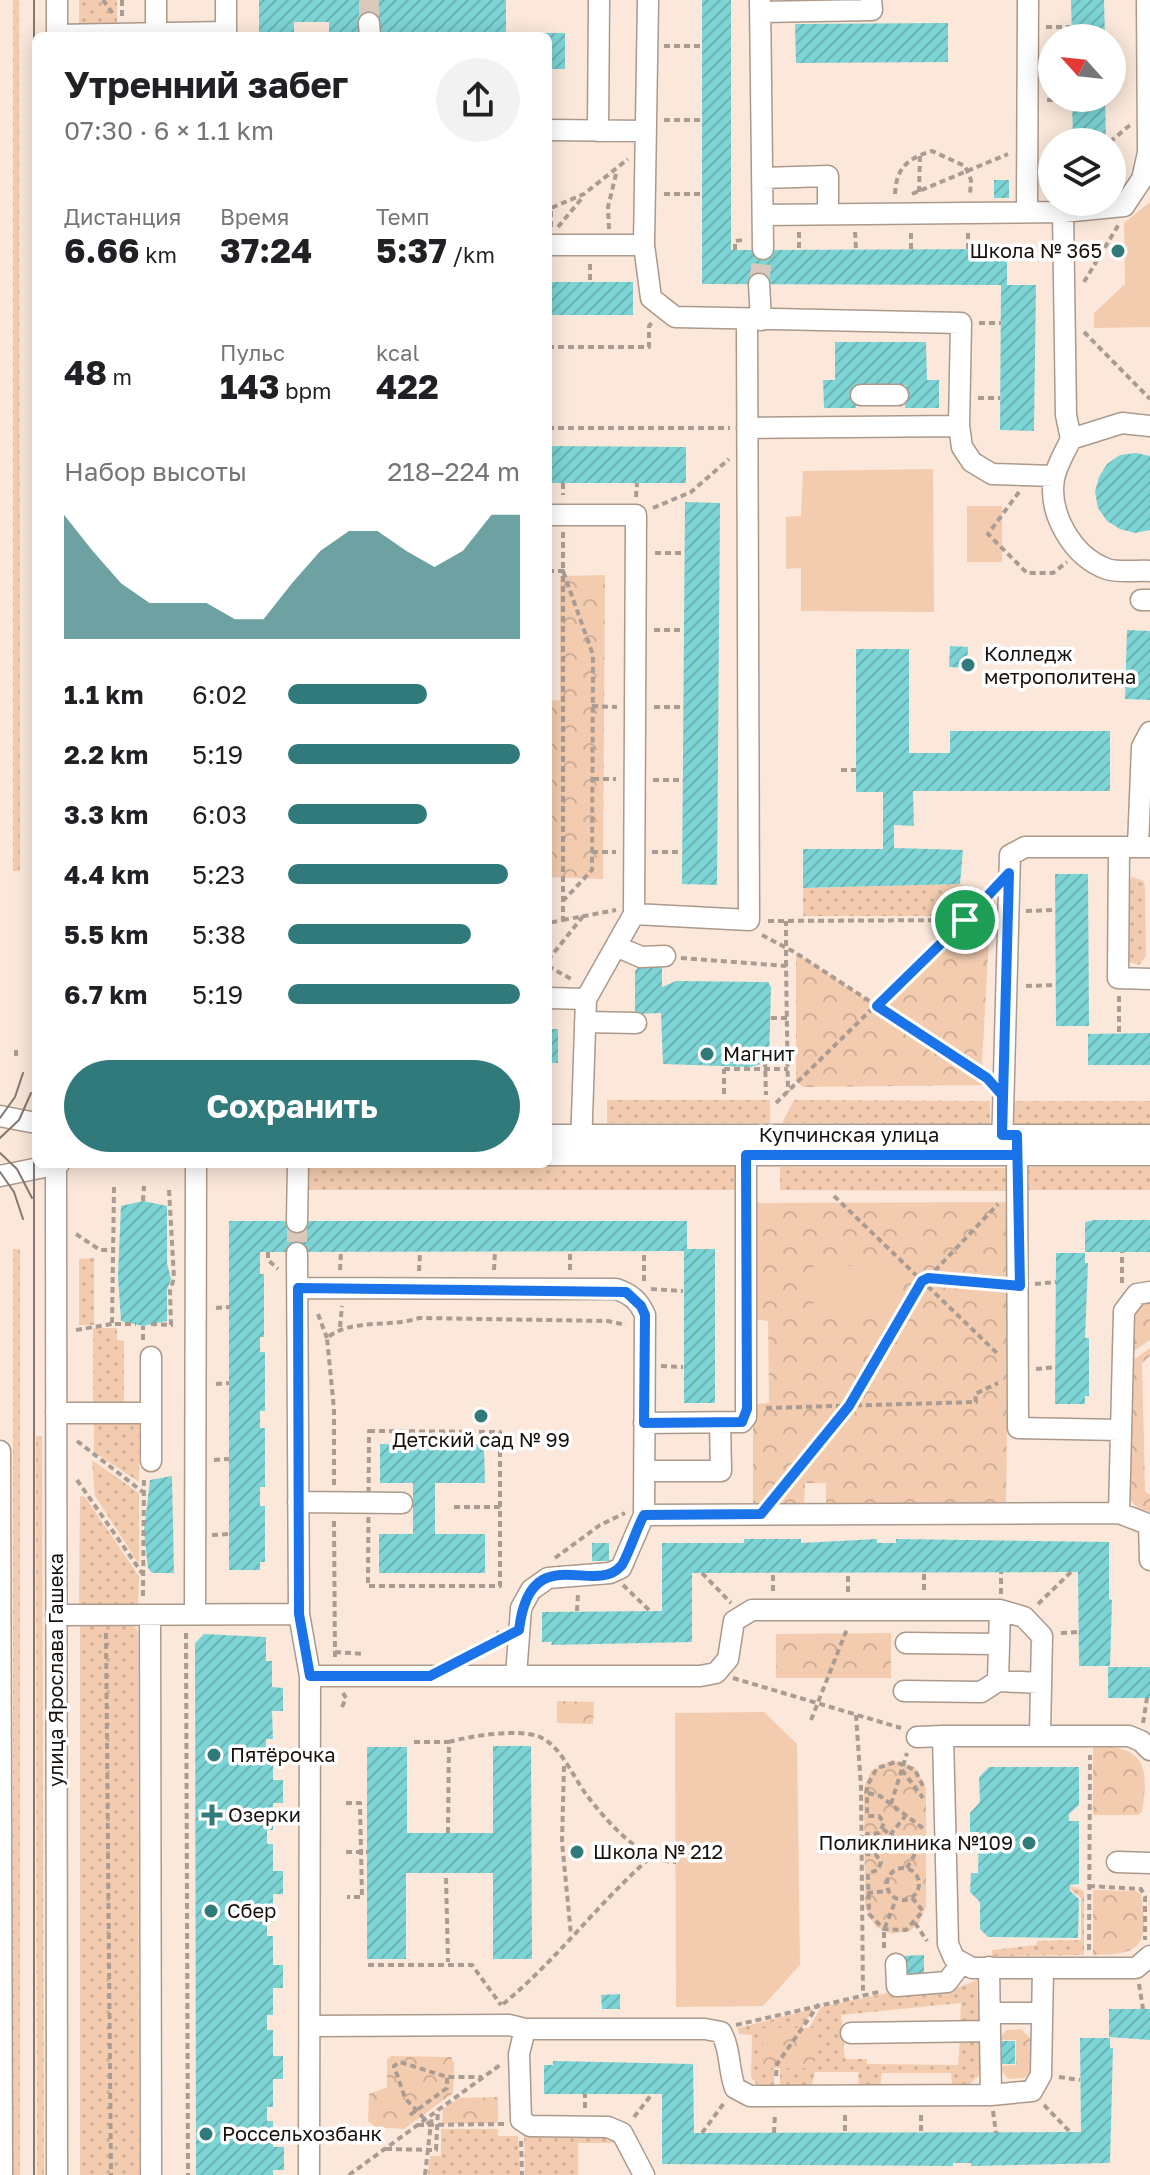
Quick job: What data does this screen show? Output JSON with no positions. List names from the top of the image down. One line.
{"streets":{"street":["Купчинская улица","улица Ярослава Гашека"]},"places":{"other":["Школа № 365","Колледж метрополитена","Магнит","Детский сад № 99","Пятёрочка","Поликлиника №109","Школа № 212","Сбер","Россельхозбанк"],"health":["Озерки"]},"north":"top left","page":{"heading":["Утренний забег","07:30 · 6 × 1.1 km"],"stats":[["Дистанция","6.66 km"],["Время","37:24"],["Темп","5:37 /km"],["48 m"],["Пульс","143 bpm"],["kcal","422"]],"chart":["Набор высоты","218–224 m"],"list":[{"name":"1.1 km","note":"6:02"},{"name":"2.2 km","note":"5:19"},{"name":"3.3 km","note":"6:03"},{"name":"4.4 km","note":"5:23"},{"name":"5.5 km","note":"5:38"},{"name":"6.7 km","note":"5:19"}],"buttons":"Сохранить"}}
